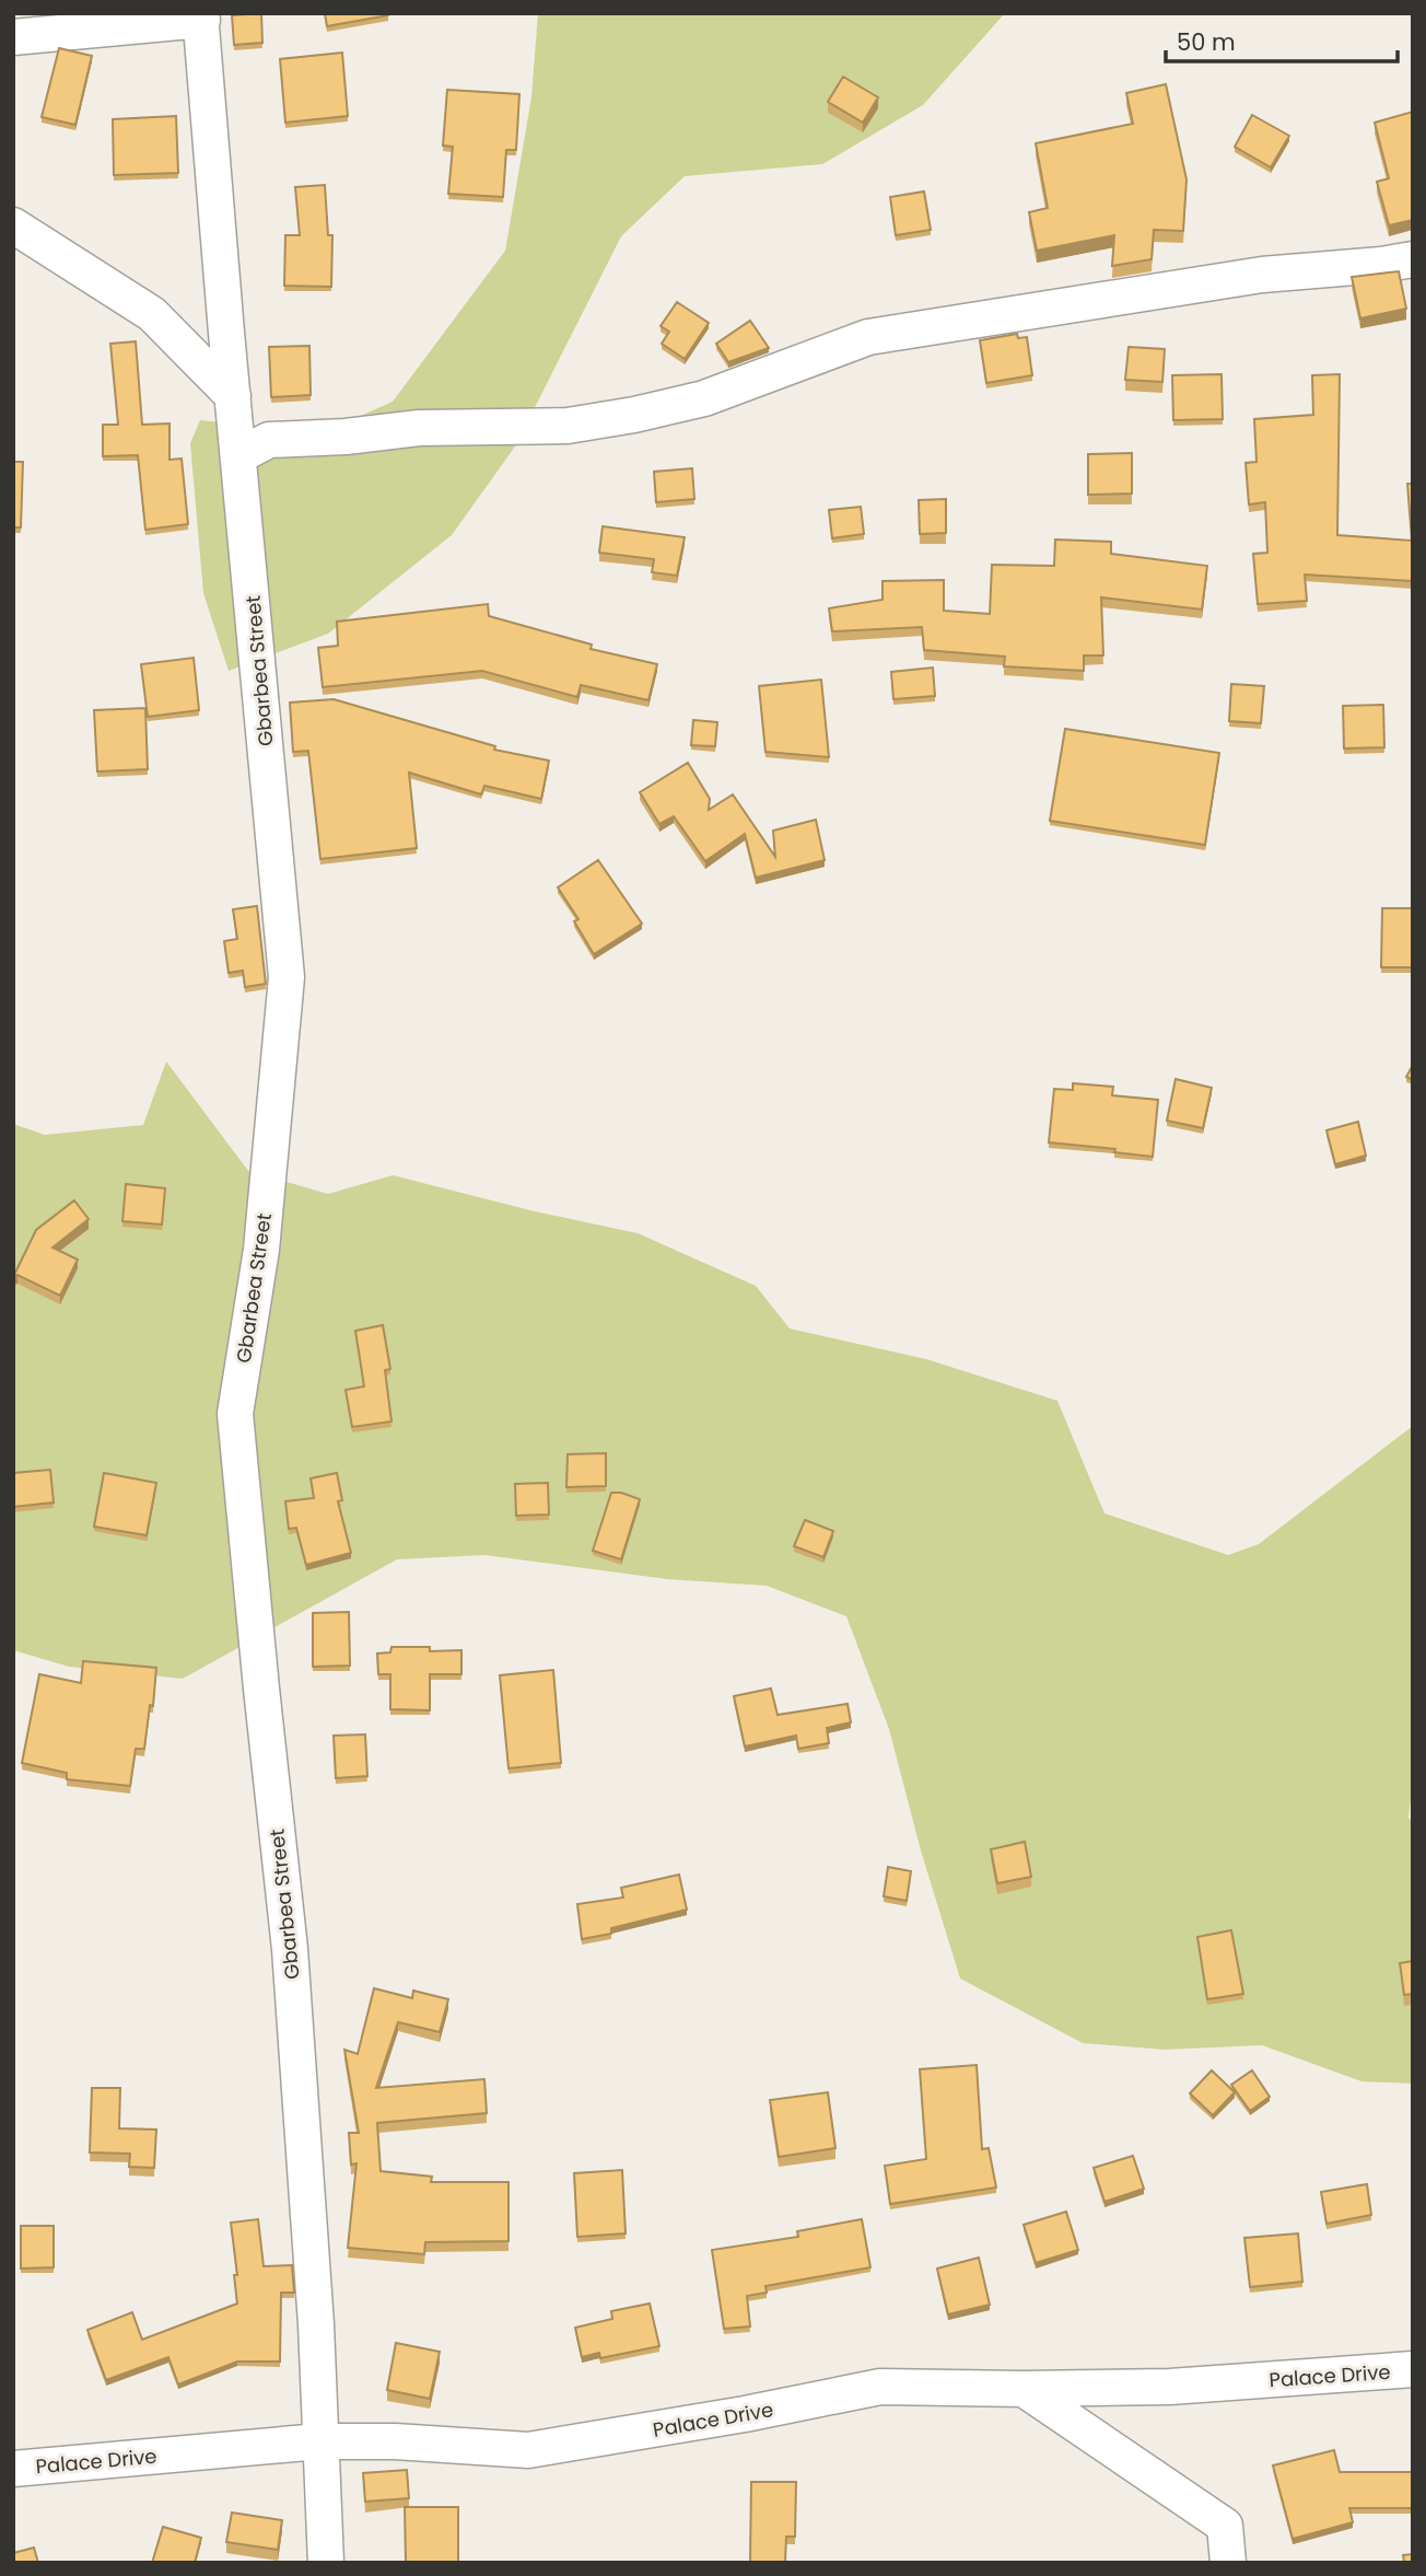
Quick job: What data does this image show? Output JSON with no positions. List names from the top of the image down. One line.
{"streets":{"street":["Gbarbea Street","Palace Drive"]},"crossings":[["Gbarbea Street","Palace Drive"]],"scale_bar":"50 m"}
